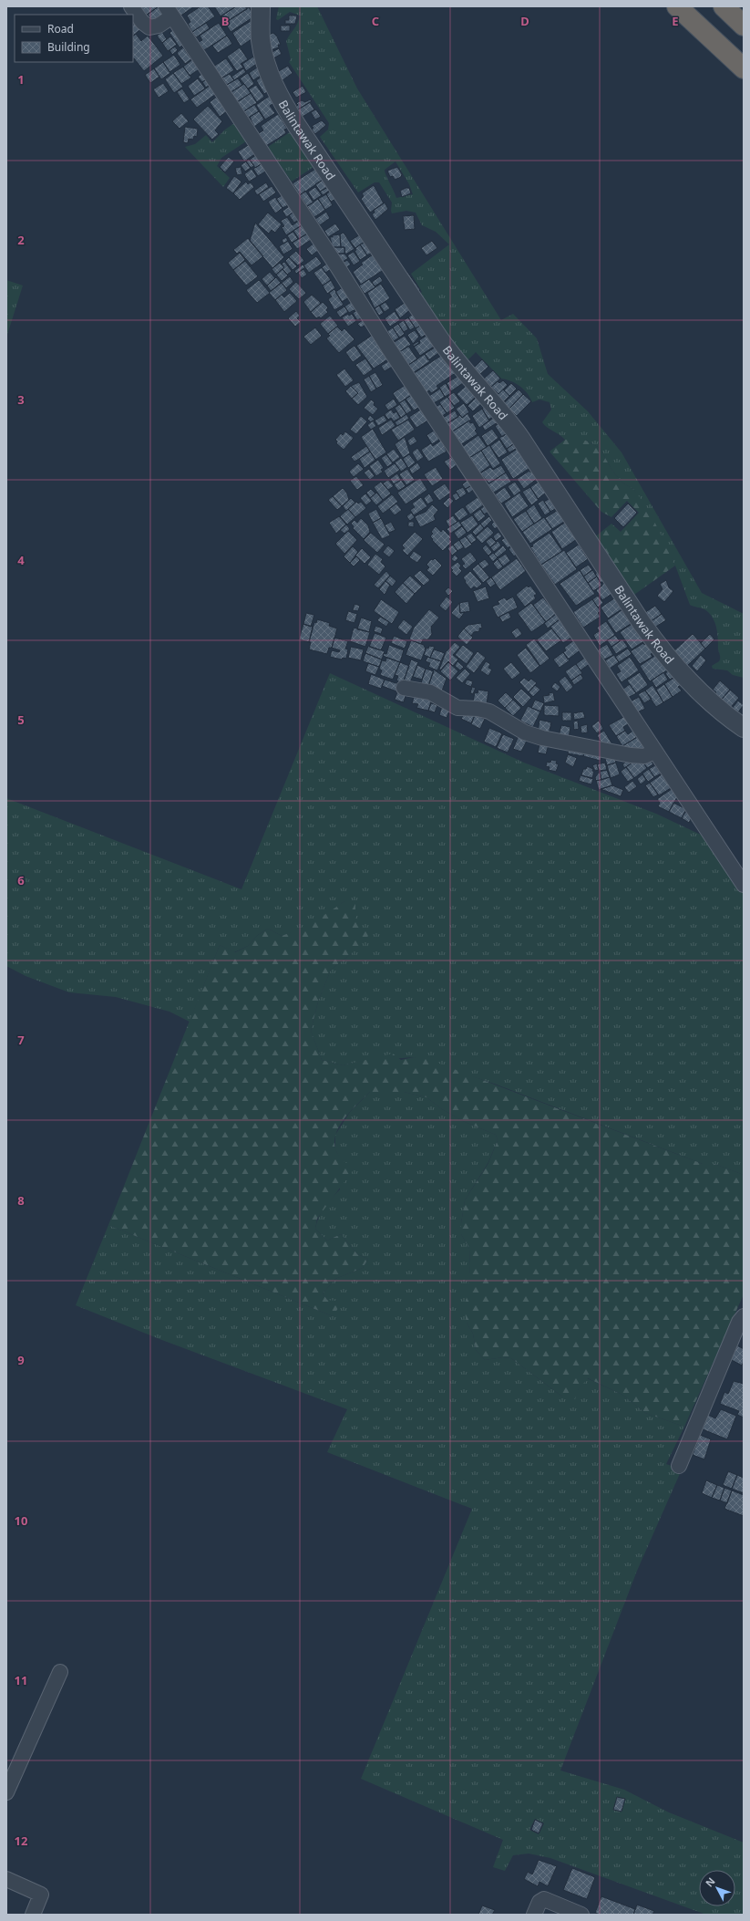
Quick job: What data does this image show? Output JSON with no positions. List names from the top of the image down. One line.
{"streets":{"street":["Balintawak Road"]},"legend":["Road","Building"],"north":"top left","grid":{"columns":["B","C","D","E"],"rows":["1","2","3","4","5","6","7","8","9","10","11","12"]}}
